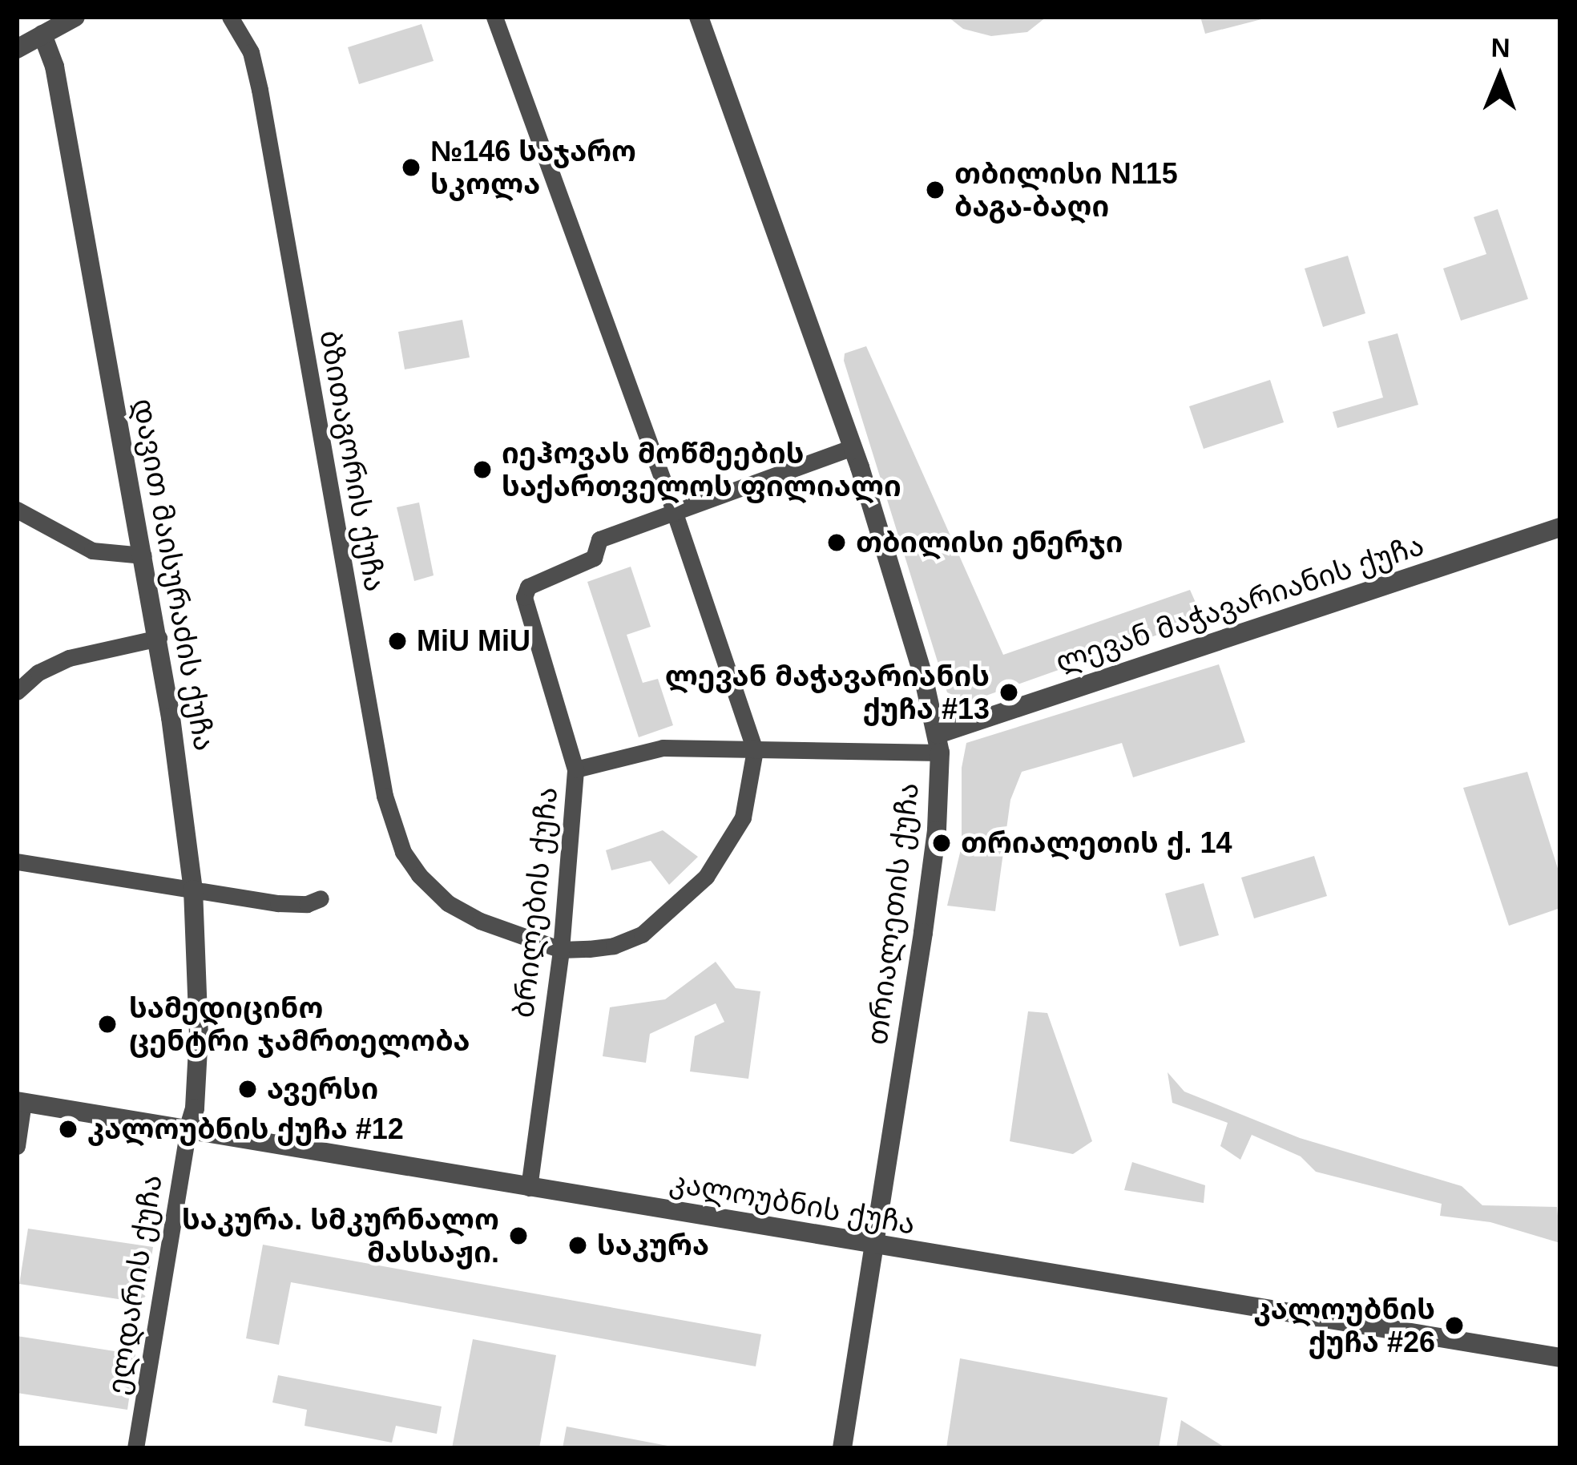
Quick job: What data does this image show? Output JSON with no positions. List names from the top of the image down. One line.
{"streets":{"street":["ბზითაგორის ქუჩა","დავით მაისურაძის ქუჩა","ლევან მაჭავარიანის ქუჩა","ბრილების ქუჩა","თრიალეთის ქუჩა","კალოუბნის ქუჩა","ელდარის ქუჩა"]},"crossings":[["ბზითაგორის ქუჩა","ლევან მაჭავარიანის ქუჩა"],["ბზითაგორის ქუჩა","ბრილების ქუჩა"],["დავით მაისურაძის ქუჩა","კალოუბნის ქუჩა"],["დავით მაისურაძის ქუჩა","ელდარის ქუჩა"],["ლევან მაჭავარიანის ქუჩა","ბრილების ქუჩა"],["ლევან მაჭავარიანის ქუჩა","თრიალეთის ქუჩა"],["ბრილების ქუჩა","თრიალეთის ქუჩა"],["ბრილების ქუჩა","კალოუბნის ქუჩა"],["თრიალეთის ქუჩა","კალოუბნის ქუჩა"],["კალოუბნის ქუჩა","ელდარის ქუჩა"]],"places":["№146 საჯარო სკოლა","თბილისი N115 ბაგა-ბაღი","იეჰოვას მოწმეების საქართველოს ფილიალი","თბილისი ენერჯი","MiU MiU","ლევან მაჭავარიანის ქუჩა #13","თრიალეთის ქ. 14","სამედიცინო ცენტრი ჯამრთელობა","ავერსი","კალოუბნის ქუჩა #12","საკურა. სმკურნალო მასსაჟი.","საკურა","კალოუბნის ქუჩა #26"],"north":"top"}
